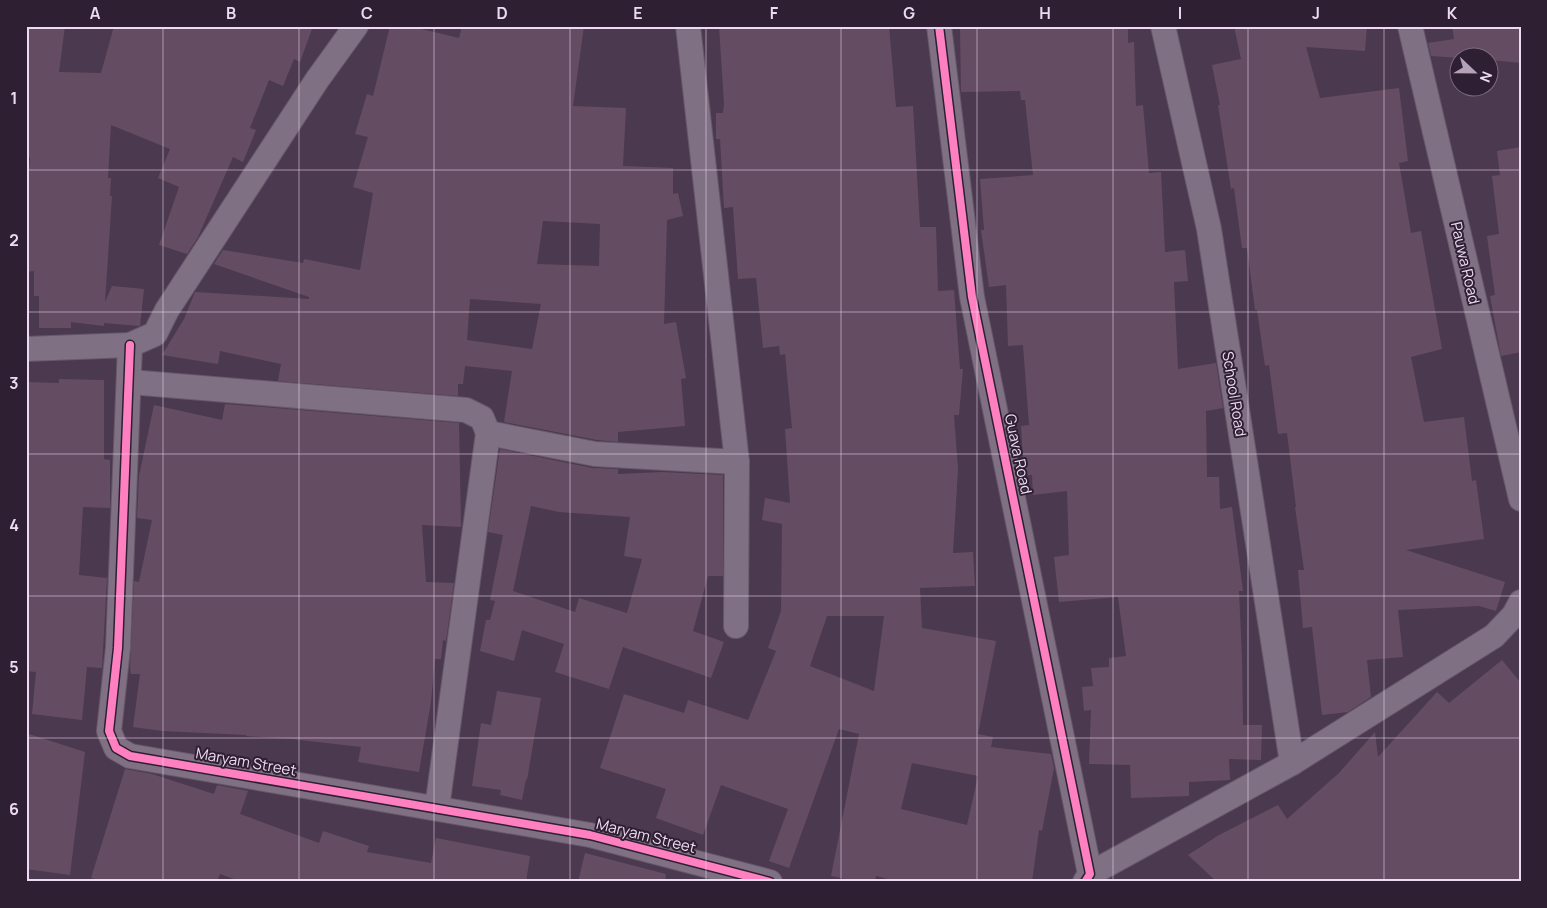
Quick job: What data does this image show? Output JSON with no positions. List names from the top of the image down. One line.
{"streets":{"street":["Pauwa Road","School Road","Guava Road","Maryam Street"]},"north":"right","grid":{"columns":["A","B","C","D","E","F","G","H","I","J","K"],"rows":["1","2","3","4","5","6"]}}
